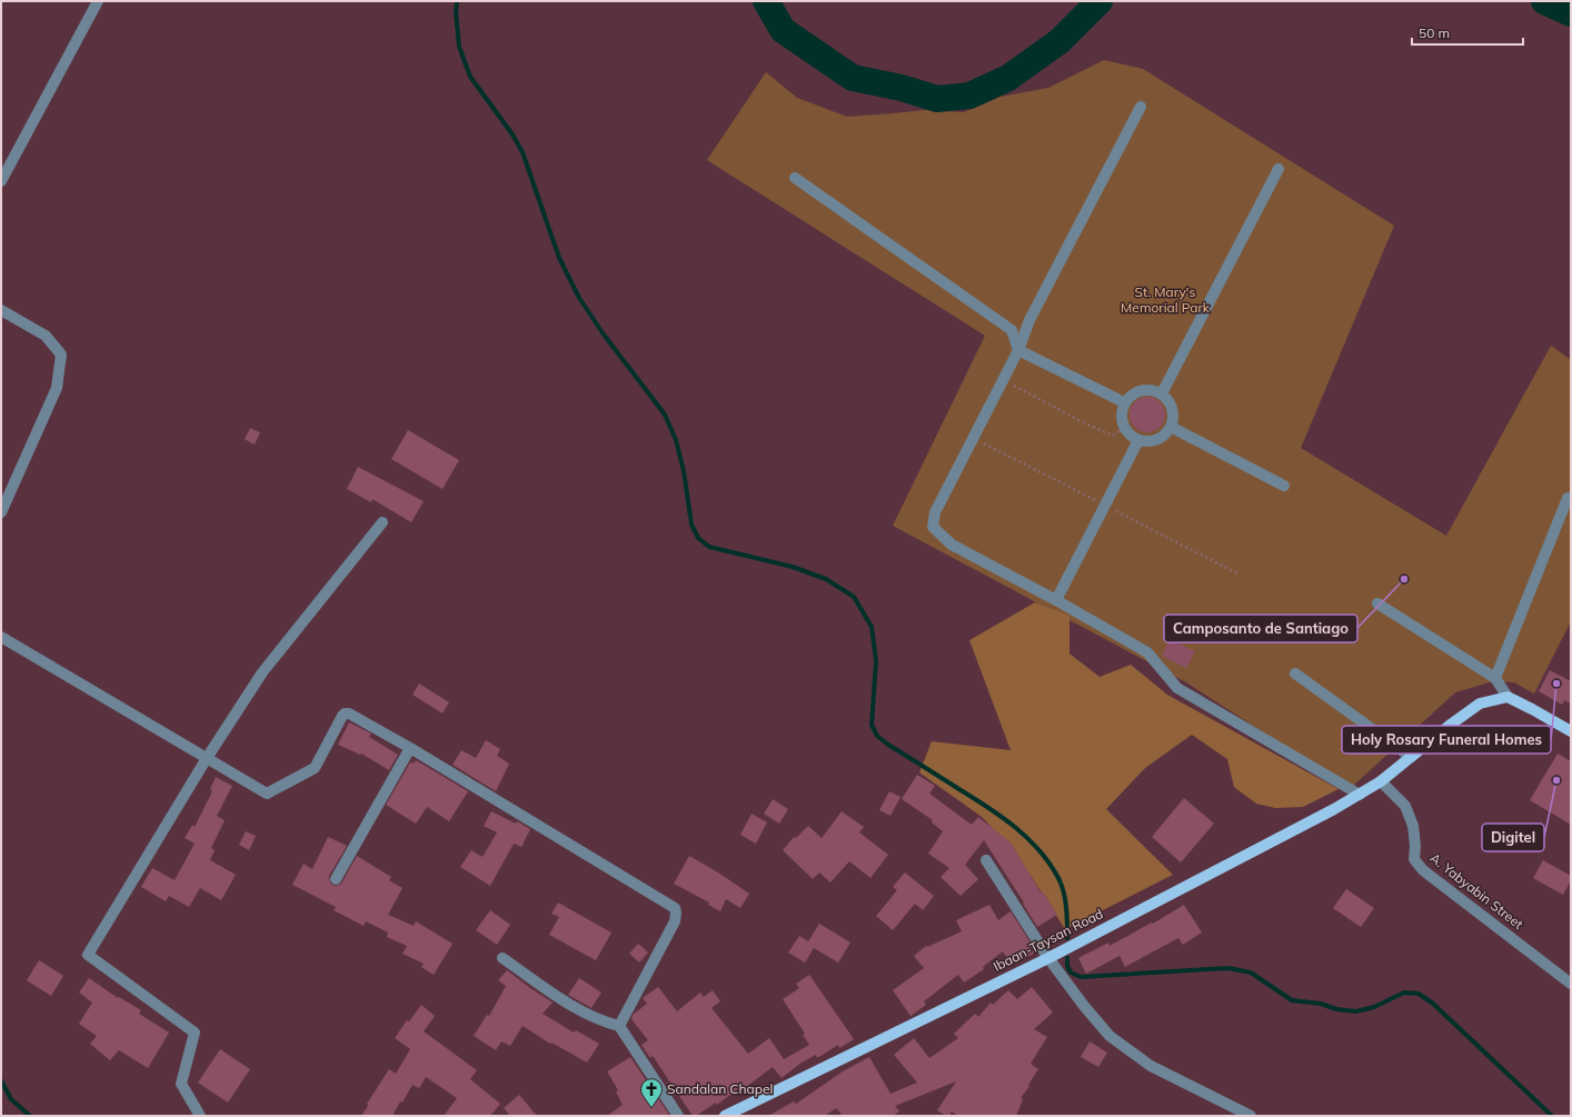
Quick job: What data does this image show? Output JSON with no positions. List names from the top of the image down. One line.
{"streets":{"main road":["Ibaan-Taysan Road"],"street":["A. Yabyabin Street"]},"crossings":[["A. Yabyabin Street","Ibaan-Taysan Road"]],"parks":["St. Mary's Memorial Park"],"places":{"other":["Camposanto de Santiago","Holy Rosary Funeral Homes","Digitel"],"church":["Sandalan Chapel"]},"scale_bar":"50 m"}
